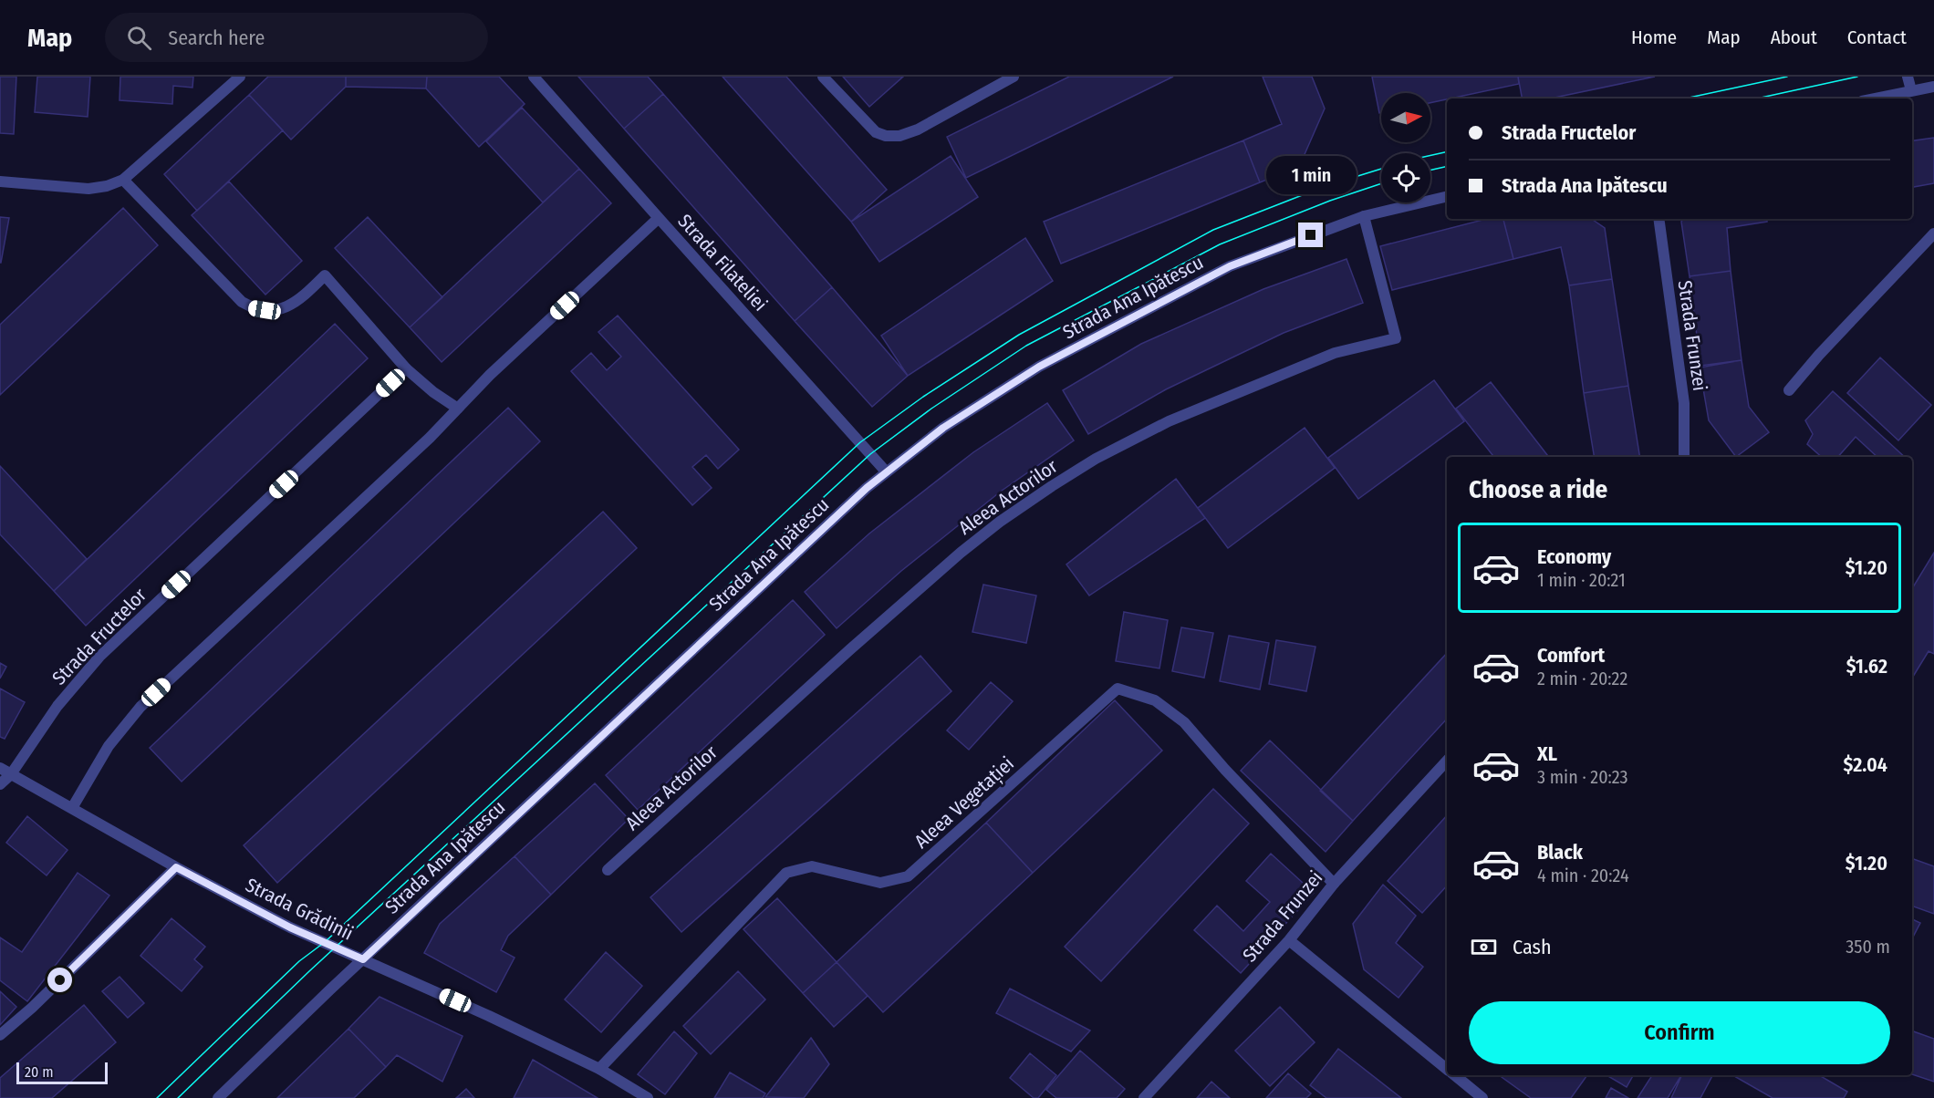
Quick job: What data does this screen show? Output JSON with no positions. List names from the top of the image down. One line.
{"streets":{"street":["Strada Filateliei","Strada Ana Ipătescu","Strada Frunzei","Aleea Actorilor","Strada Fructelor","Aleea Vegetației","Strada Grădinii"]},"crossings":[["Strada Filateliei","Strada Ana Ipătescu"],["Strada Ana Ipătescu","Aleea Actorilor"],["Strada Ana Ipătescu","Strada Grădinii"],["Strada Frunzei","Aleea Vegetației"],["Strada Fructelor","Strada Grădinii"],["Aleea Vegetației","Strada Grădinii"]],"scale_bar":"20 m","north":"right","page":{"header":"Map","search":"Search here","nav":["Home","Map","About","Contact"],"banner":["Strada Fructelor","Strada Ana Ipătescu"],"bubble":"1 min","heading":"Choose a ride","list":[{"name":"Economy","note":"1 min · 20:21","value":"$1.20"},{"name":"Comfort","note":"2 min · 20:22","value":"$1.62"},{"name":"XL","note":"3 min · 20:23","value":"$2.04"},{"name":"Black","note":"4 min · 20:24","value":"$1.20"}],"pay":["Cash","350 m"],"buttons":"Confirm","scale":"20 m"}}
